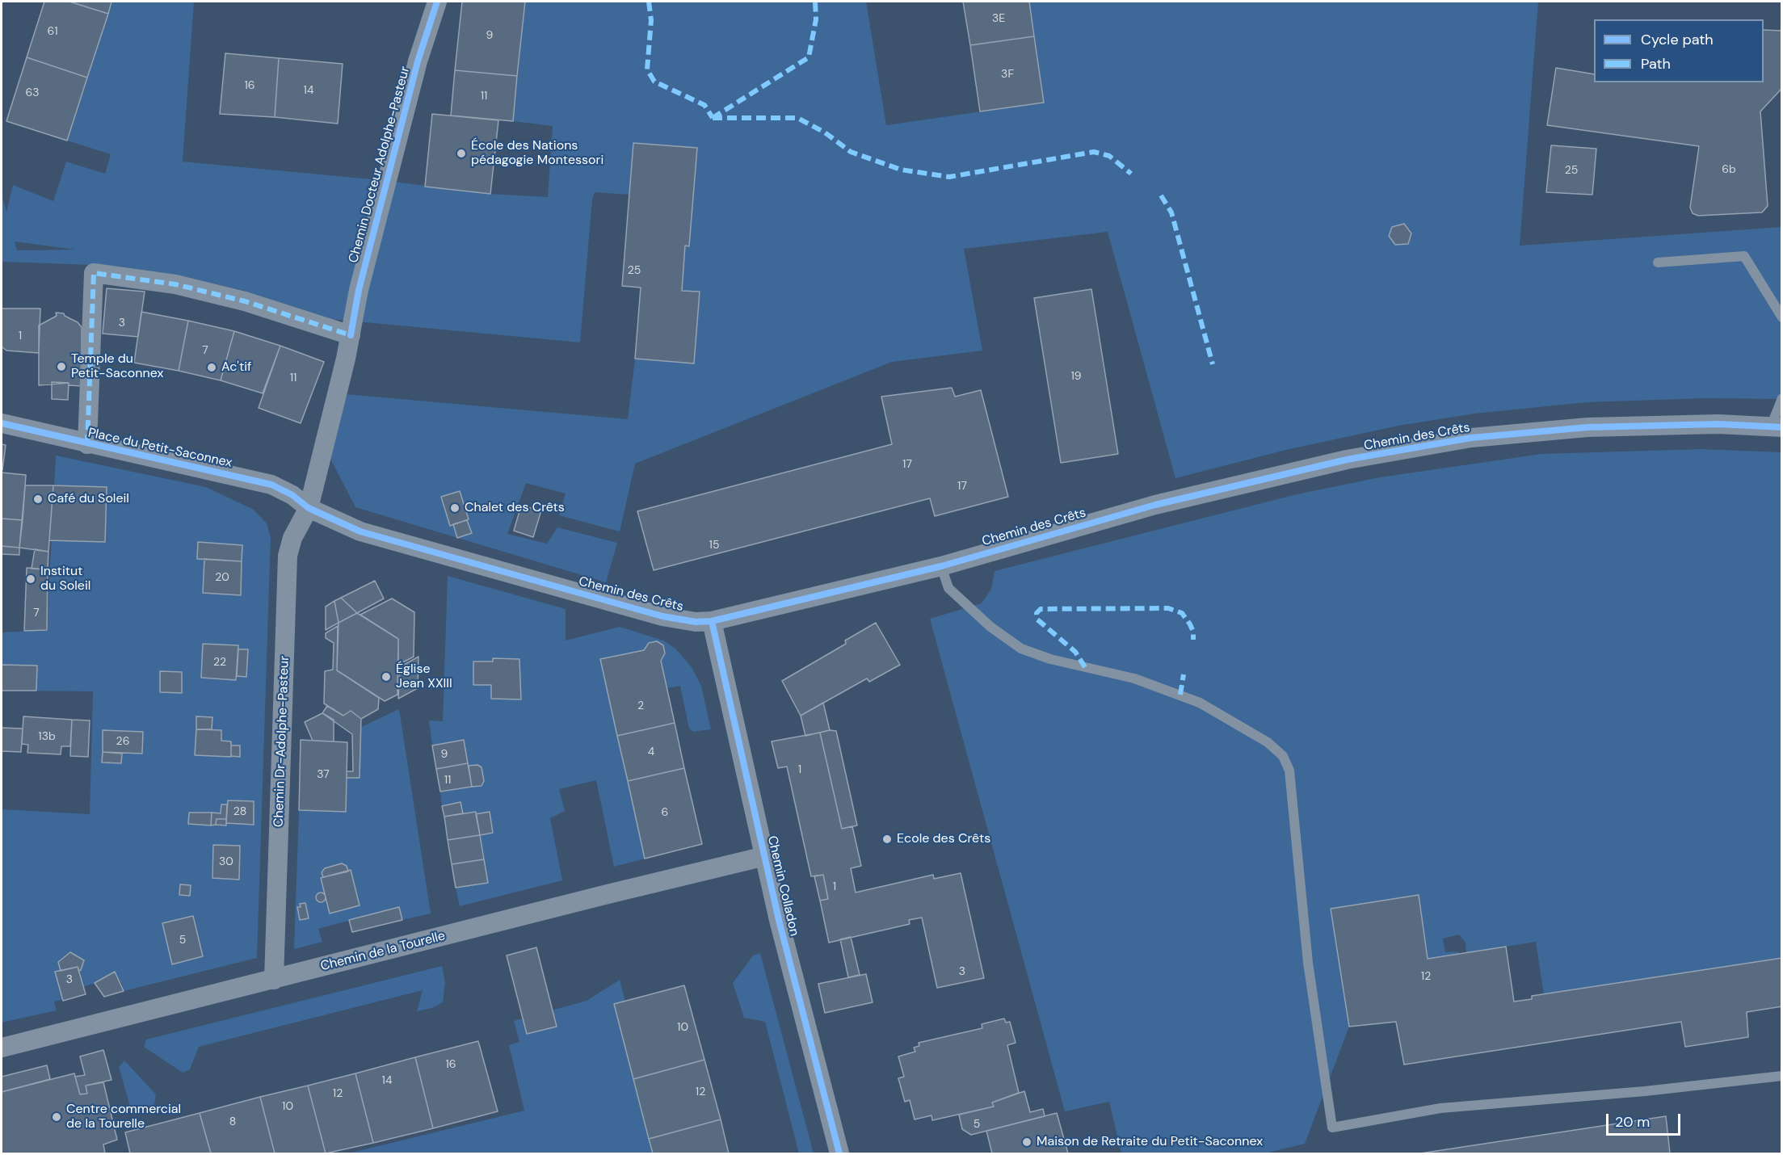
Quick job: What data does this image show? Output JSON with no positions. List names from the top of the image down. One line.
{"streets":{"street":["Chemin Docteur Adolphe-Pasteur","Chemin des Crêts","Place du Petit-Saconnex","Chemin Dr-Adolphe-Pasteur","Chemin Colladon","Chemin de la Tourelle"]},"crossings":[["Chemin Docteur Adolphe-Pasteur","Chemin des Crêts"],["Chemin Docteur Adolphe-Pasteur","Place du Petit-Saconnex"],["Chemin Docteur Adolphe-Pasteur","Chemin Dr-Adolphe-Pasteur"],["Chemin des Crêts","Place du Petit-Saconnex"],["Chemin des Crêts","Chemin Dr-Adolphe-Pasteur"],["Chemin des Crêts","Chemin Colladon"],["Place du Petit-Saconnex","Chemin Dr-Adolphe-Pasteur"],["Chemin Dr-Adolphe-Pasteur","Chemin de la Tourelle"],["Chemin Colladon","Chemin de la Tourelle"]],"places":["École des Nations pédagogie Montessori","Temple du Petit-Saconnex","Ac'tif","Café du Soleil","Chalet des Crêts","Institut du Soleil","Église Jean XXIII","Ecole des Crêts","Centre commercial de la Tourelle","Maison de Retraite du Petit-Saconnex"],"house_numbers":["3E","61","9","3F","16","14","63","11","6b","25","25","3","1","7","19","11","17","17","15","20","7","22","2","13b","26","4","9","1","37","11","28","6","30","1","5","3","12","3","10","16","14","12","12","10","8","5"],"legend":["Cycle path","Path"],"scale_bar":"20 m"}
